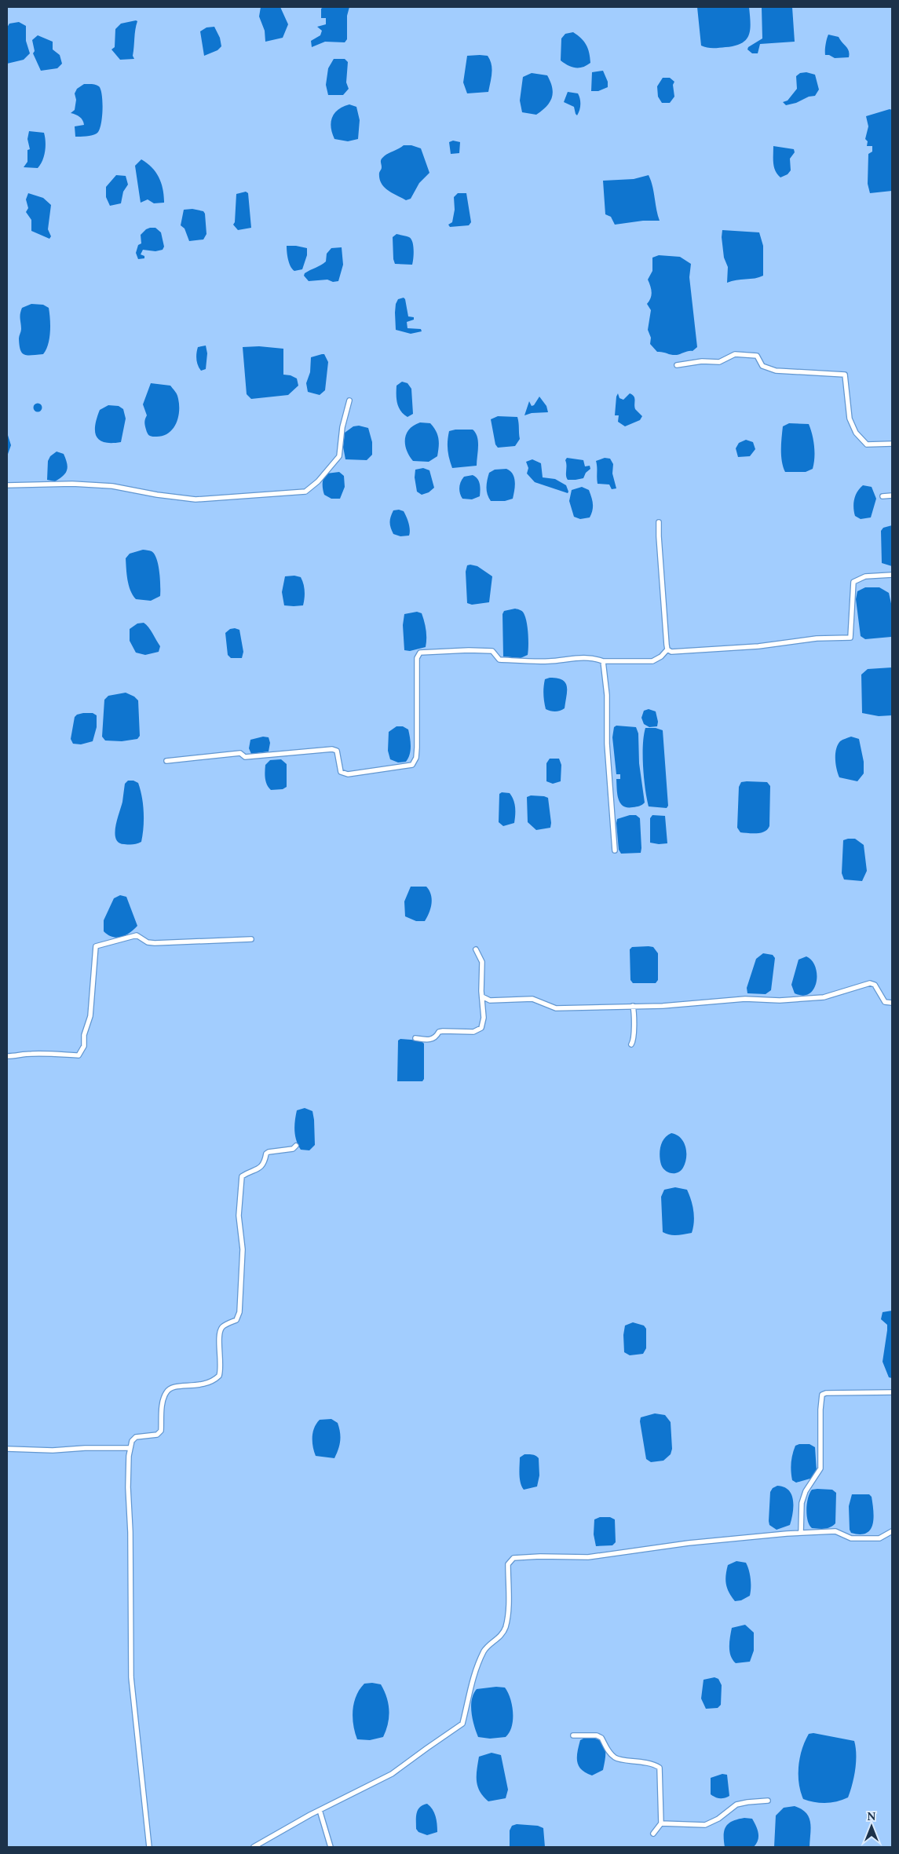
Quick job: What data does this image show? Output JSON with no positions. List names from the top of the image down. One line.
{"north":"top"}
